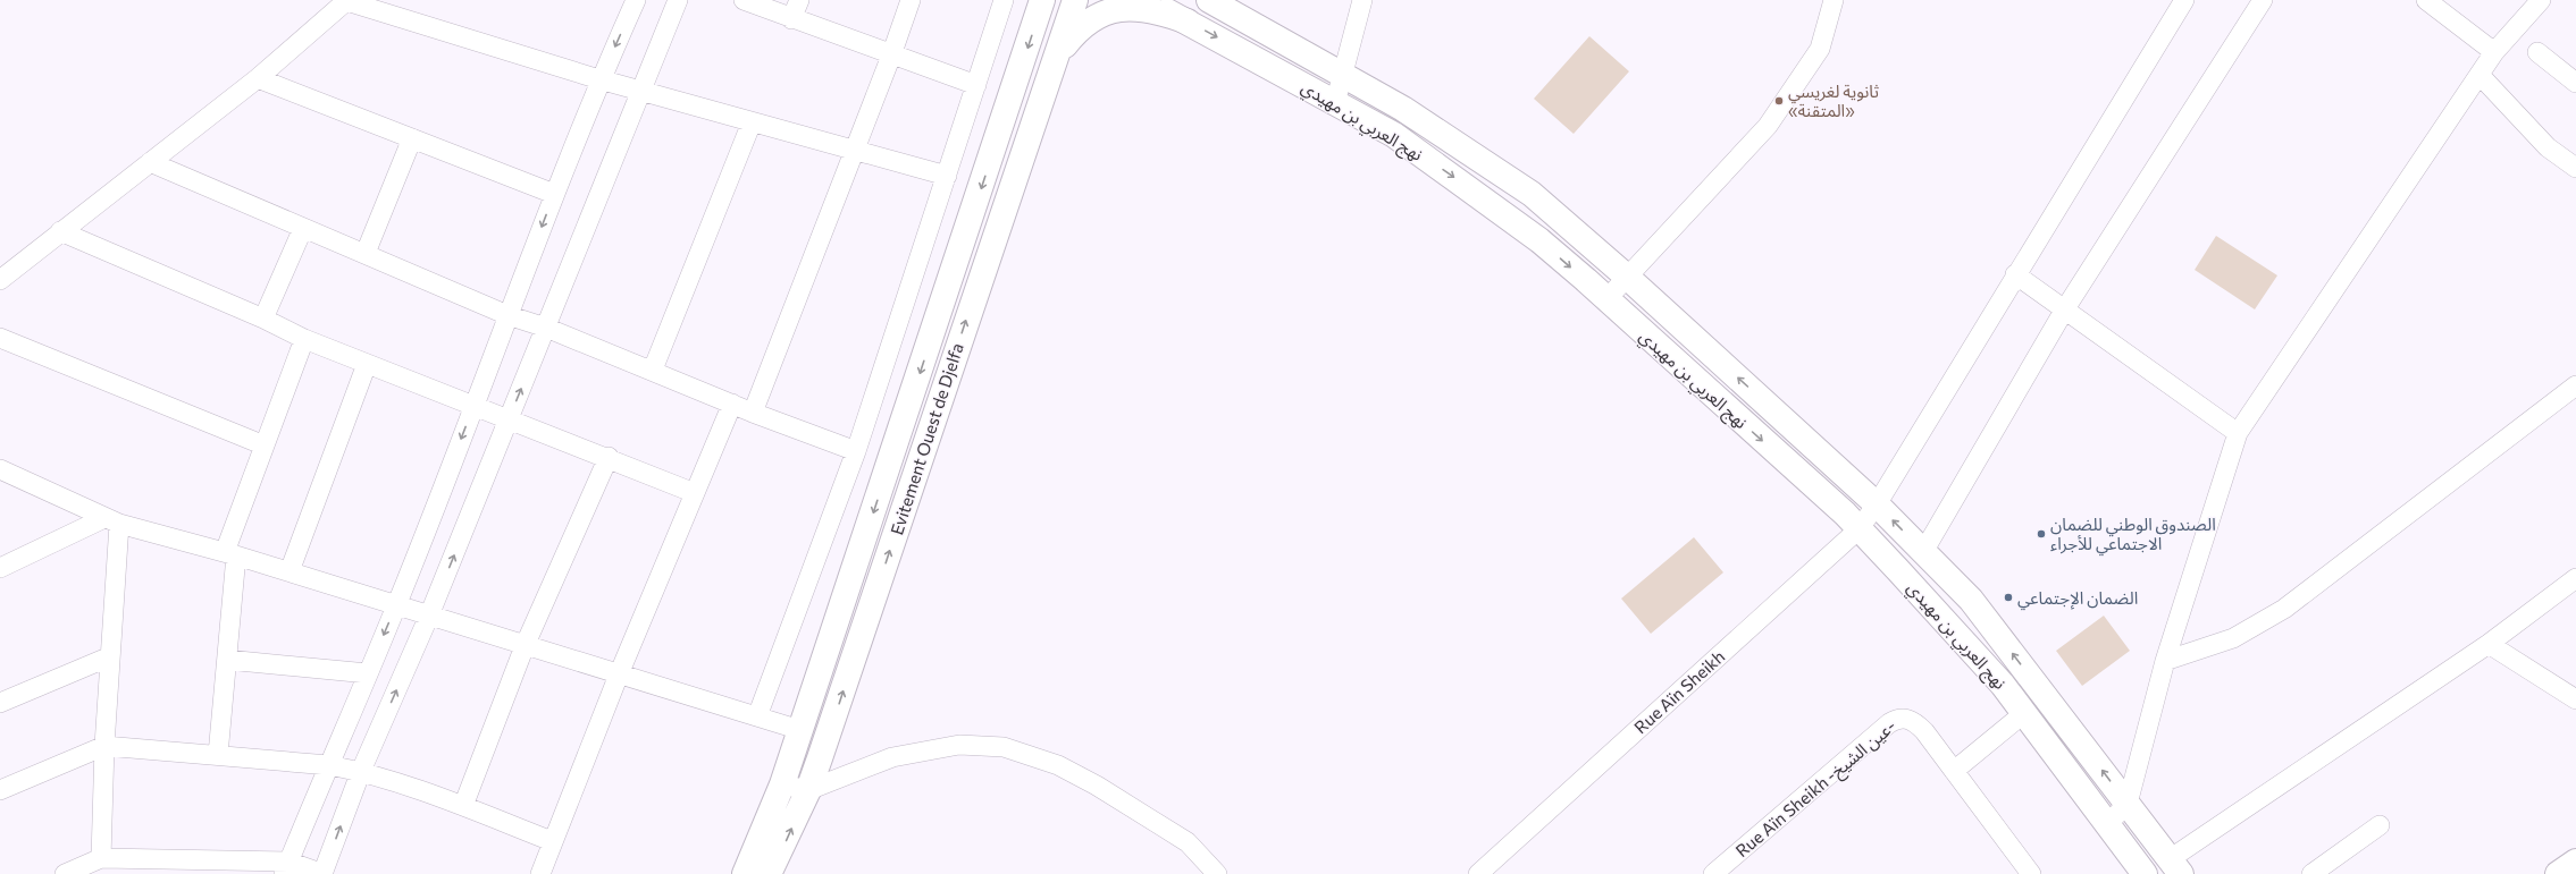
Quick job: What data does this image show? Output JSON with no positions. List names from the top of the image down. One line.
{"streets":{"main road":["نهج العربي بن مهيدي","Evitement Ouest de Djelfa"],"street":["Rue Aïn Sheikh","Rue Aïn Sheikh -عين الشيخ-"]},"crossings":[["نهج العربي بن مهيدي","Rue Aïn Sheikh"]],"places":["ثانوية لغريسي «المتقنة»","الصندوق الوطني للضمان الاجتماعي للأجراء","الضمان الإجتماعي"]}
